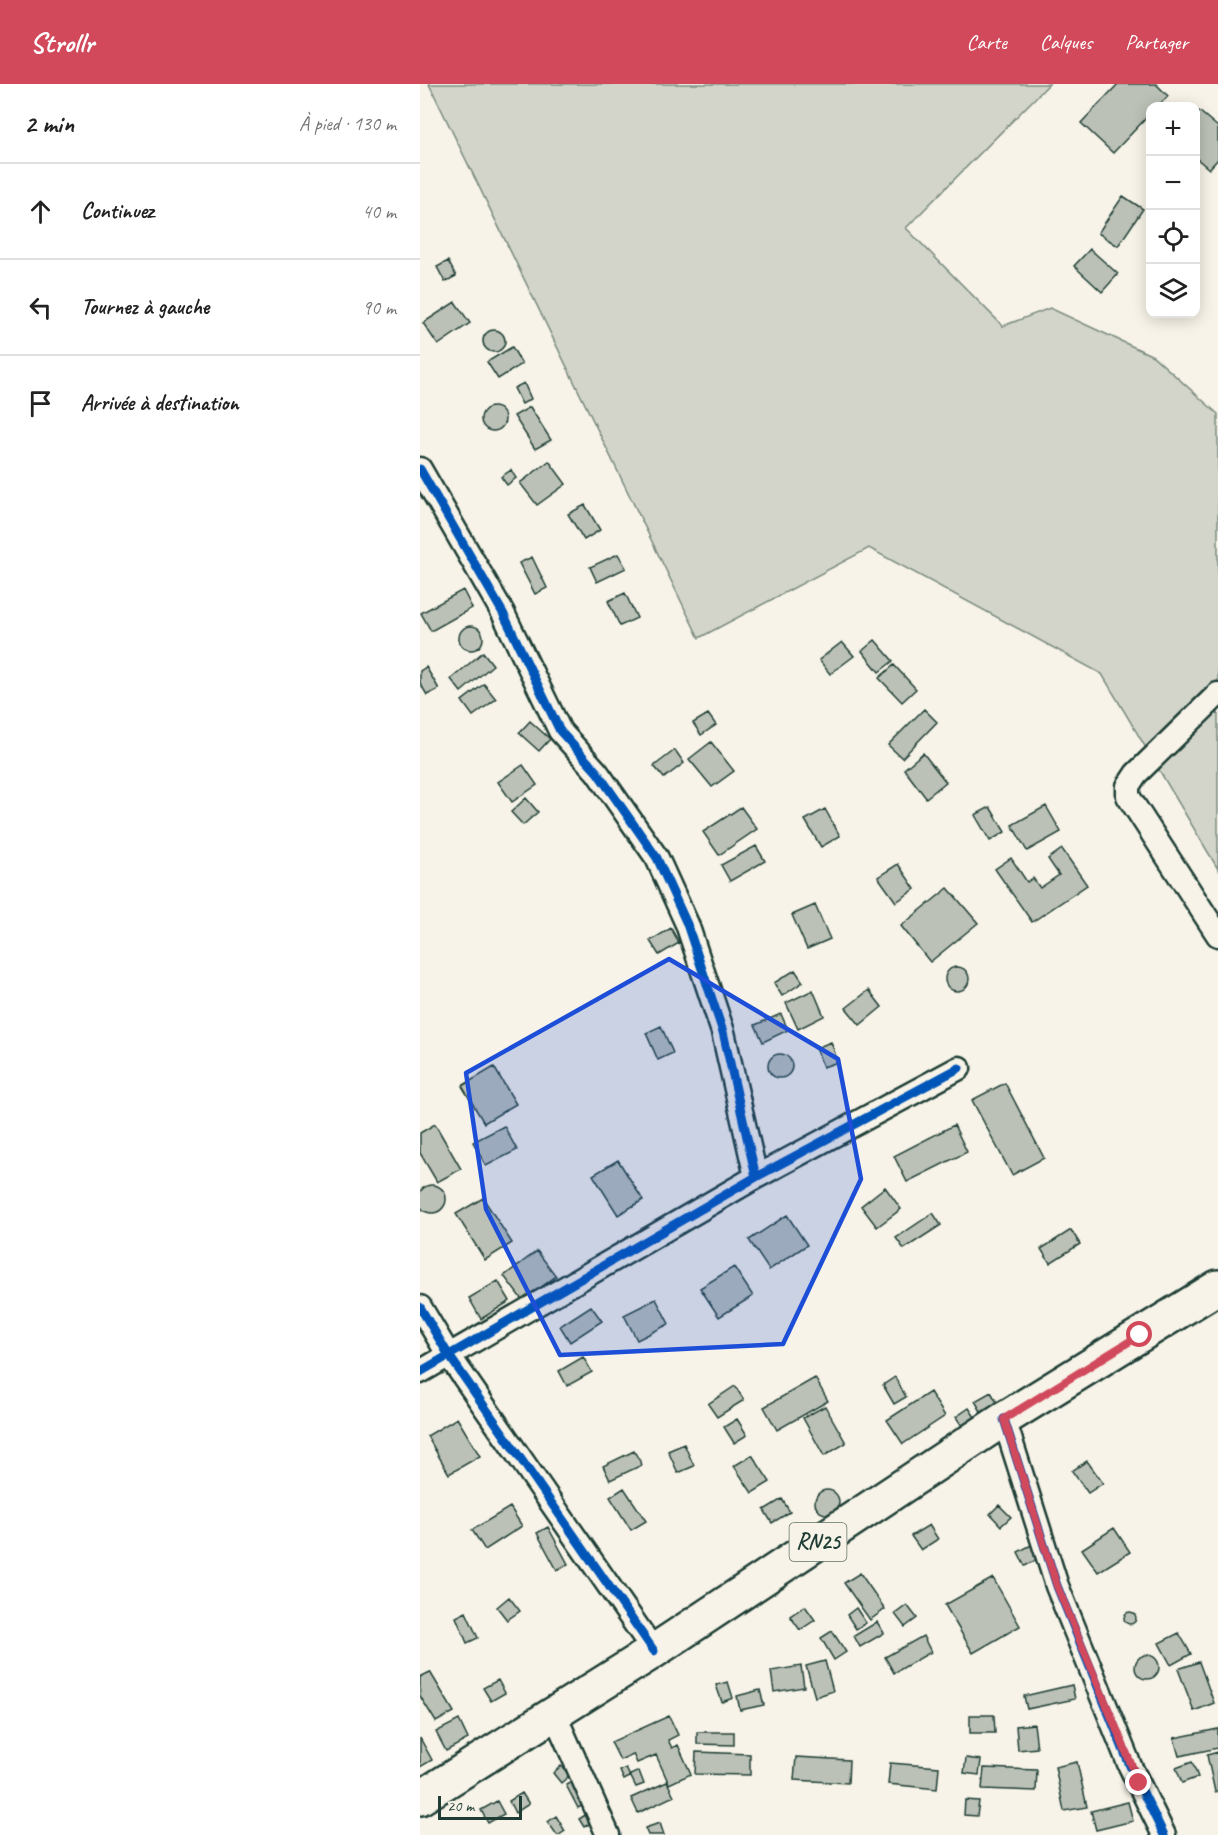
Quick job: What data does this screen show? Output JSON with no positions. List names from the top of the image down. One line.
{"streets":{"main road":["RN25"]},"scale_bar":"20 m","page":{"header":"Strollr","nav":["Carte","Calques","Partager"],"heading":["2 min","À pied · 130 m"],"map_buttons":["+","−"],"list":[["Continuez","40 m"],["Tournez à gauche","90 m"],"Arrivée à destination"],"scale":"20 m"}}
